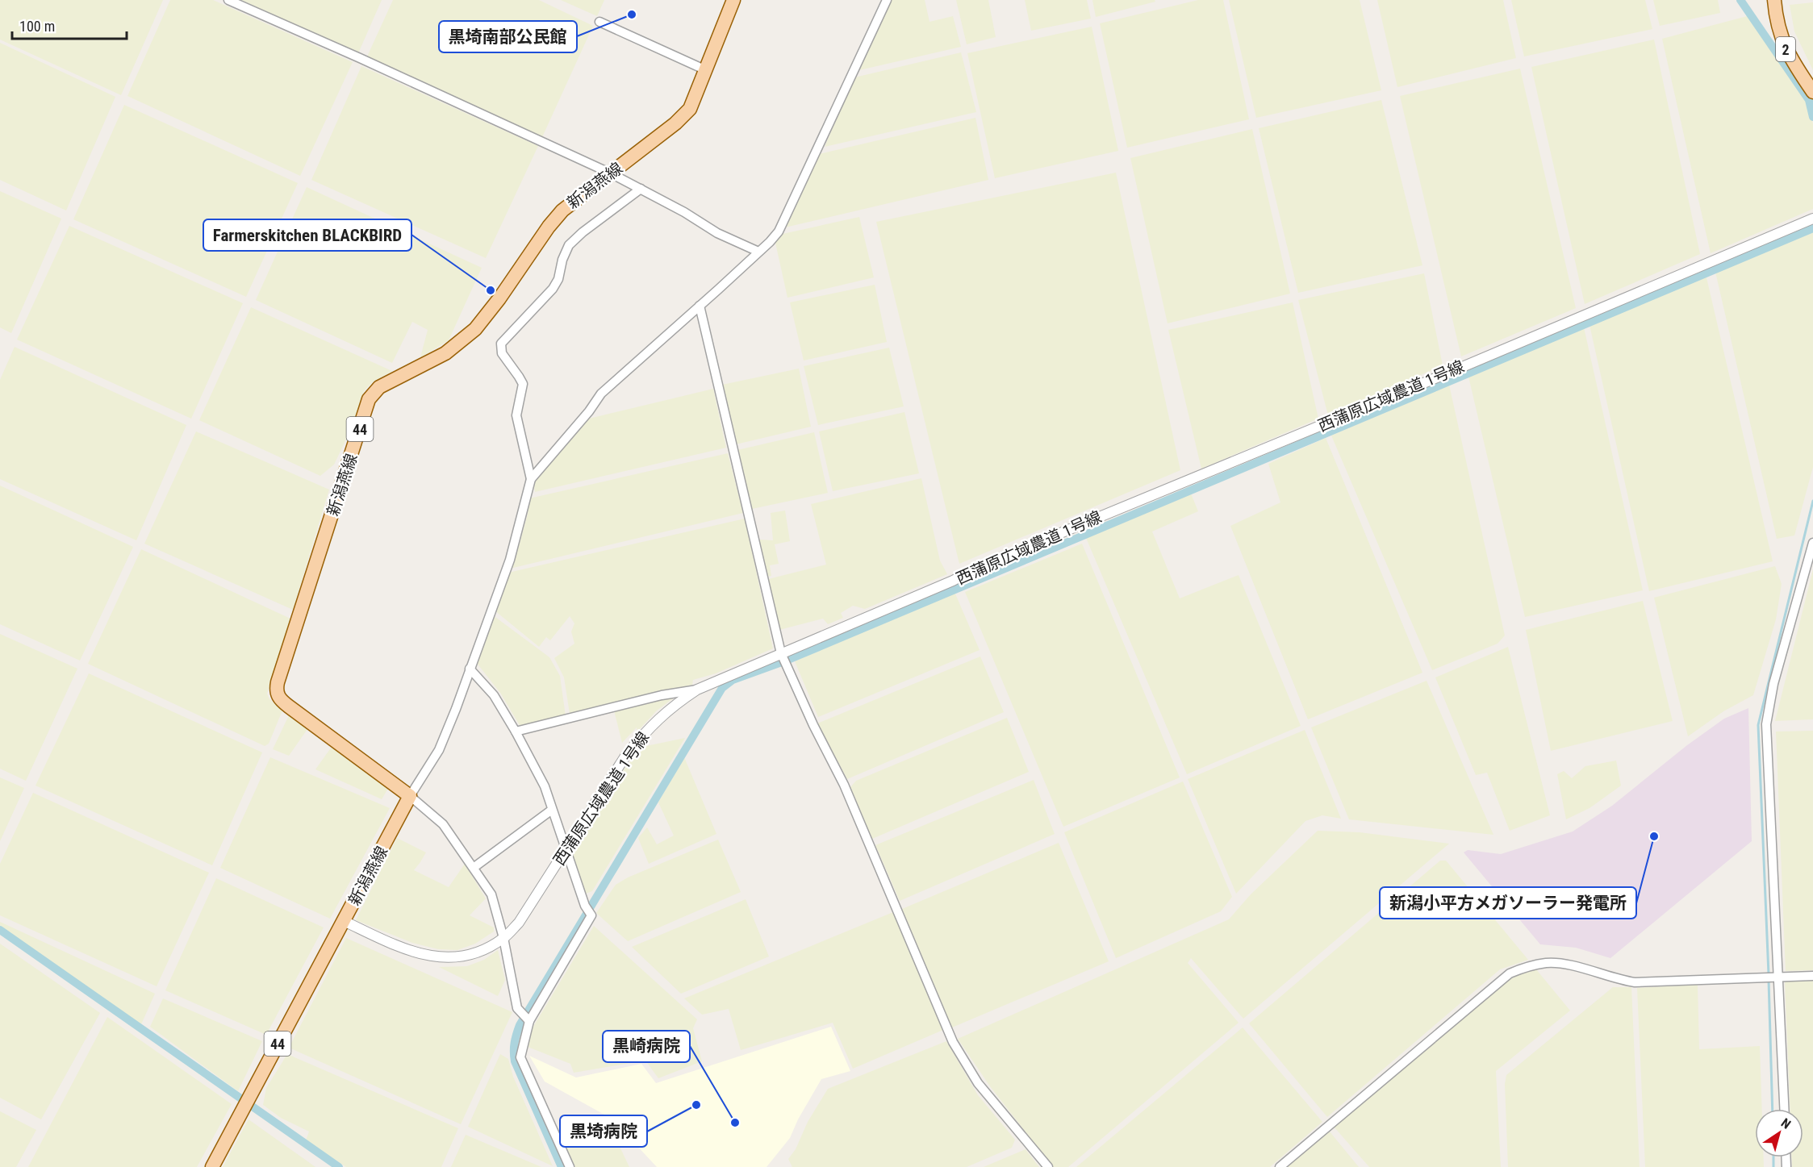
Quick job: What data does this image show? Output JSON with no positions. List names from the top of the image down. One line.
{"streets":{"main road":["2","新潟燕線","44"],"street":["西蒲原広域農道 1号線"]},"crossings":[["新潟燕線","西蒲原広域農道 1号線"],["新潟燕線","44"],["西蒲原広域農道 1号線","44"]],"places":["黒埼南部公民館","Farmerskitchen BLACKBIRD","新潟小平方メガソーラー発電所","黒埼病院","黒崎病院"],"scale_bar":"100 m","north":"top right"}
